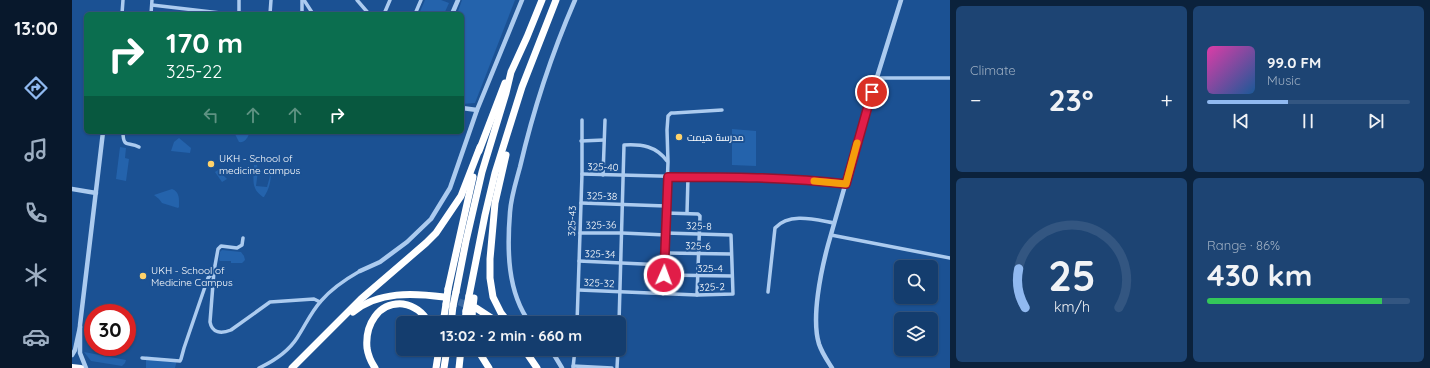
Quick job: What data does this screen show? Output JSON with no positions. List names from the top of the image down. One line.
{"streets":{"street":["325-40","325-38","325-43","325-36","325-8","325-6","325-34","325-4","325-32","325-2"]},"crossings":[["325-40","325-43"],["325-38","325-43"],["325-43","325-36"],["325-43","325-34"],["325-43","325-32"],["325-36","325-8"],["325-8","325-6"],["325-4","325-2"],["325-32","325-2"]],"places":["مدرسة هيمت","UKH - School of medicine campus","UKH - School of Medicine Campus"],"page":{"tabs":"13:00","tile":["Climate",["Range · 86%","430 km"]],"turn":["170 m","325-22"],"song":["99.0 FM","Music"],"heat":["−","23°","+"],"limit":"30","trip":"13:02 · 2 min · 660 m","gauge":["25","km/h"]}}
